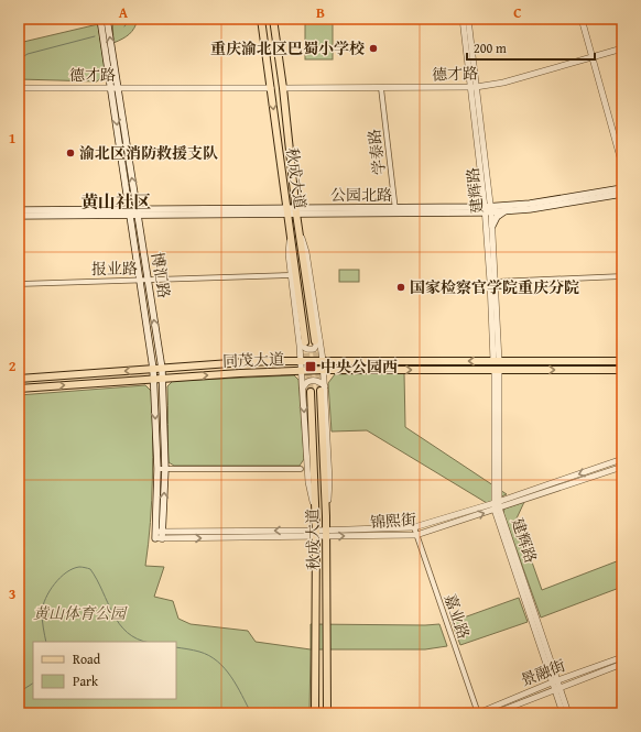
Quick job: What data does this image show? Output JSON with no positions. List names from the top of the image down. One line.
{"streets":{"main road":["秋成大道","公园北路","博汇路","同茂大道"],"street":["德才路","学泰路","建辉路","报业路","锦熙街","嘉业路","景融街"]},"crossings":[["德才路","学泰路"],["德才路","秋成大道"],["德才路","建辉路"],["德才路","博汇路"],["学泰路","公园北路"],["秋成大道","公园北路"],["秋成大道","锦熙街"],["建辉路","公园北路"],["建辉路","同茂大道"],["建辉路","锦熙街"],["建辉路","景融街"],["公园北路","博汇路"],["报业路","博汇路"],["博汇路","同茂大道"],["博汇路","锦熙街"],["锦熙街","嘉业路"],["嘉业路","景融街"]],"districts":["黄山社区"],"parks":["黄山体育公园"],"places":{"other":["重庆渝北区巴蜀小学校","渝北区消防救援支队","国家检察官学院重庆分院"],"transit":["中央公园西"]},"legend":["Road","Park"],"scale_bar":"200 m","grid":{"columns":["A","B","C"],"rows":["1","2","3"]}}
